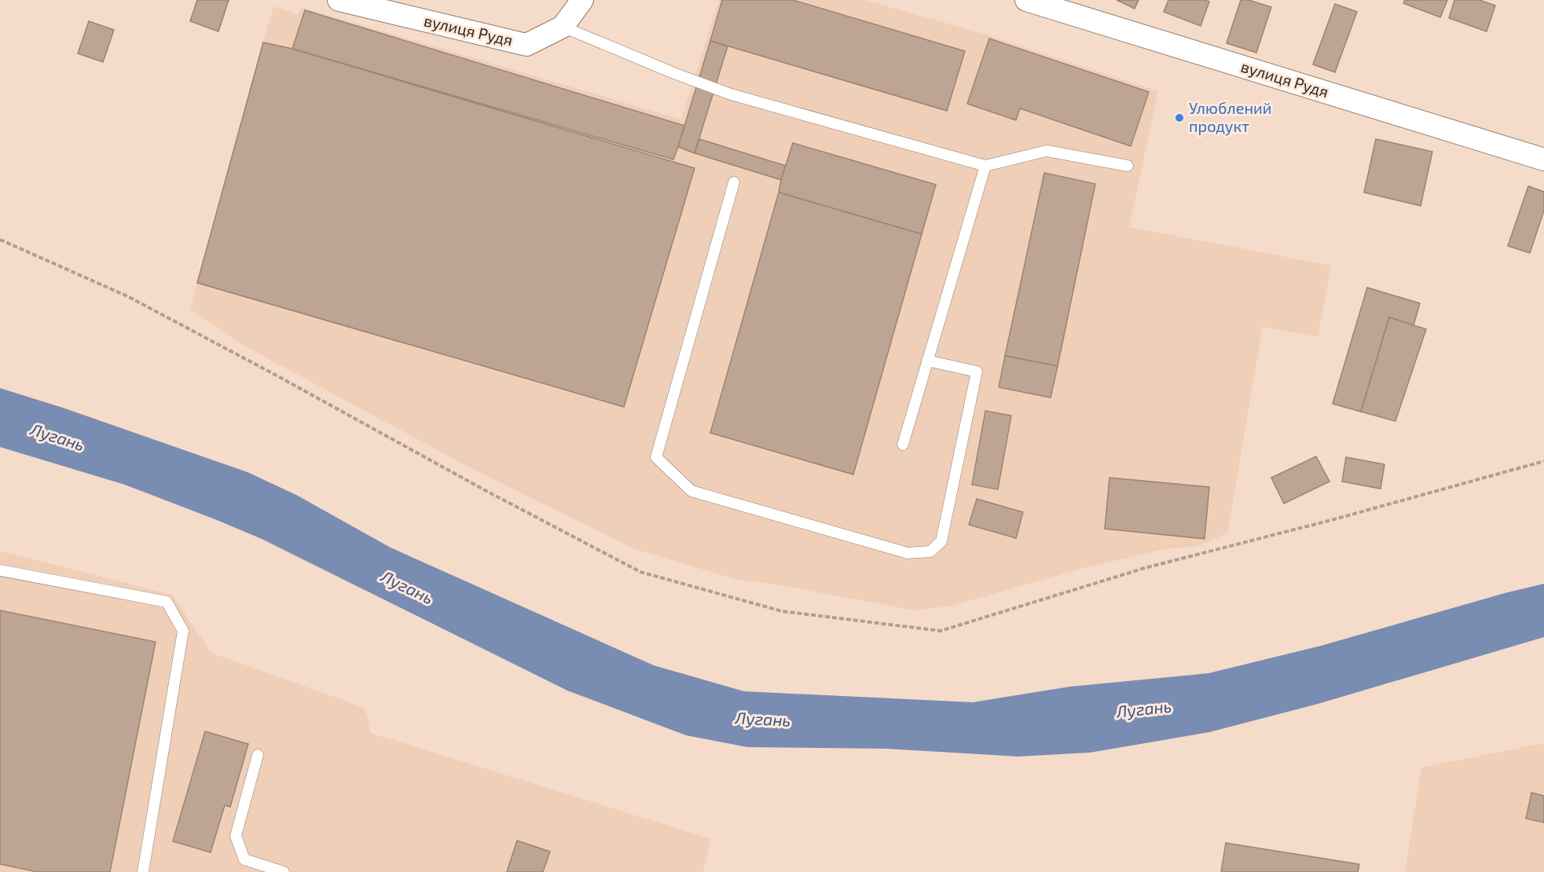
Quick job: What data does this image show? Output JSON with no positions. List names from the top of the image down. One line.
{"streets":{"street":["вулиця Рудя"]},"water":["Лугань"],"places":["Улюблений продукт"]}
